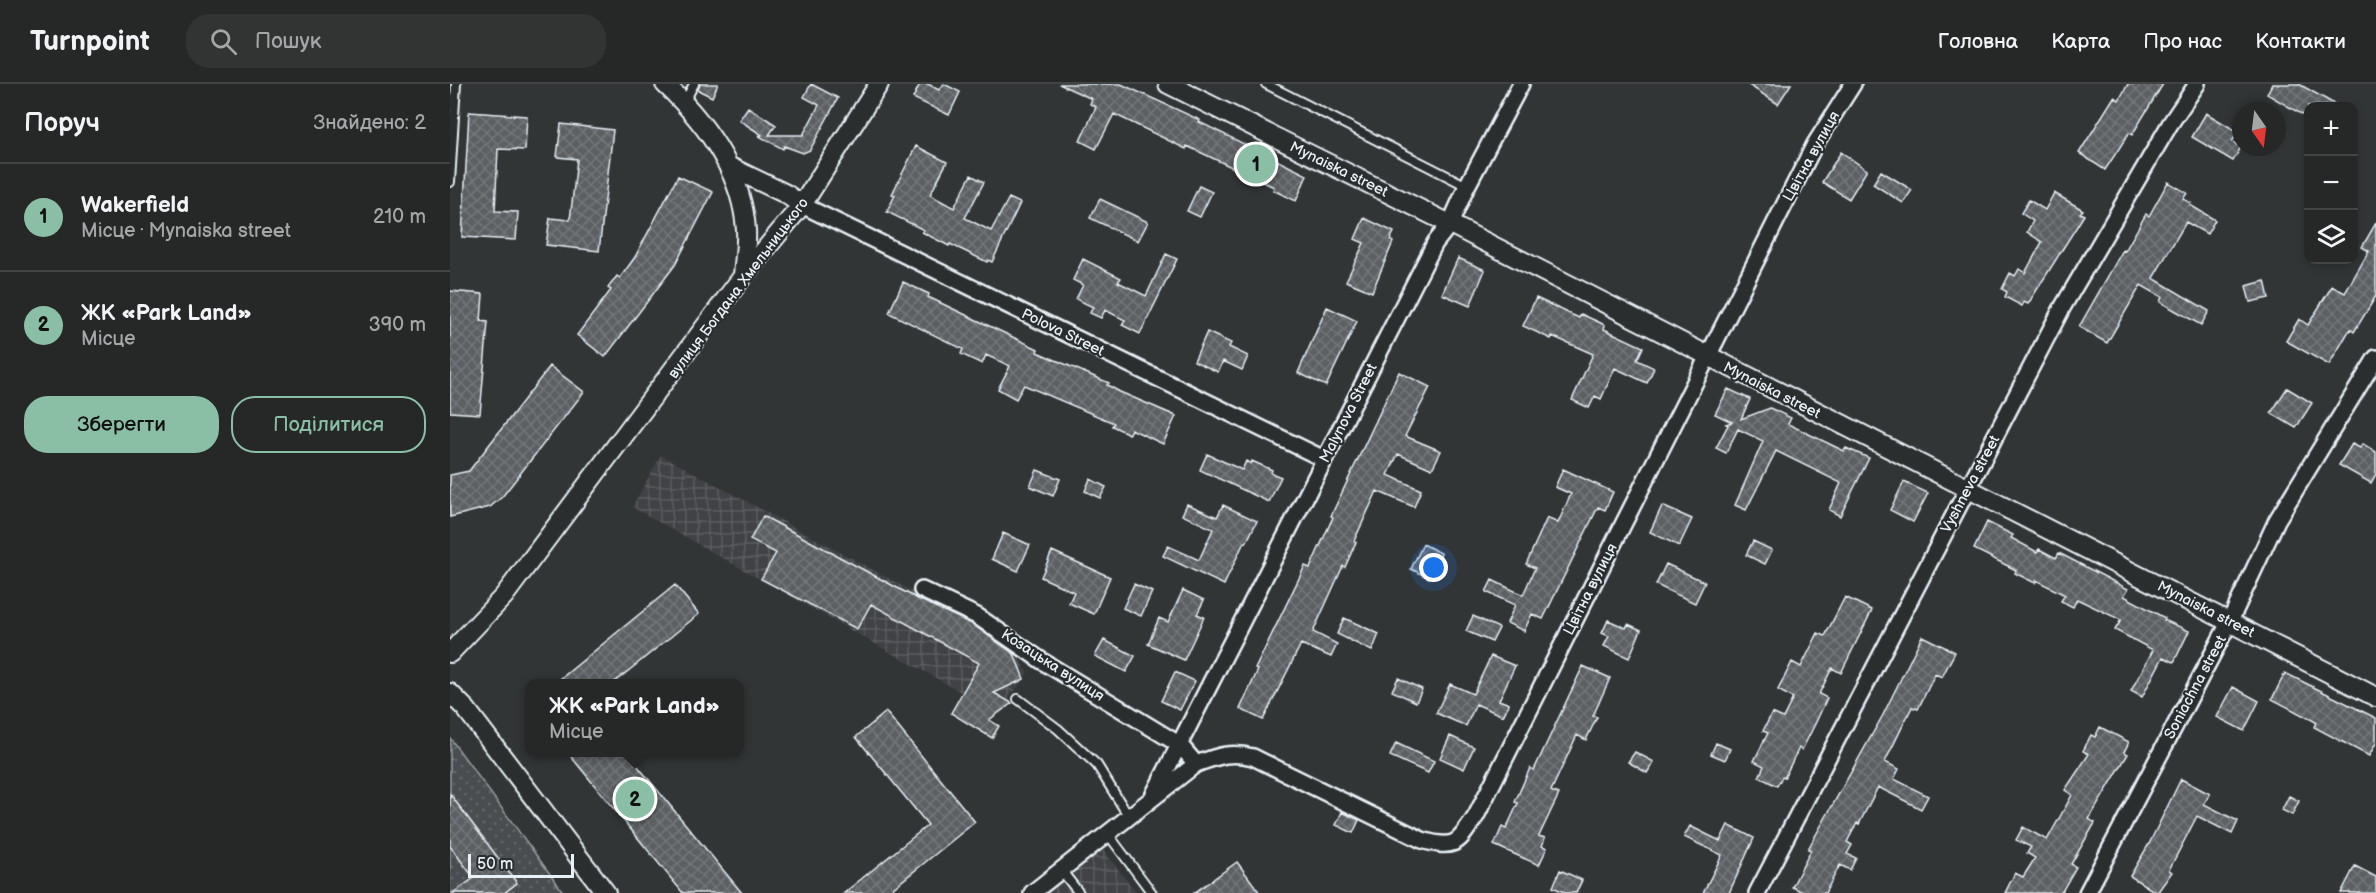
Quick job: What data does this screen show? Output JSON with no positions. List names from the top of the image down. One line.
{"streets":{"street":["Цвітна вулиця","Mynaiska street","вулиця Богдана Хмельницького","Polova Street","Malynova Street","Vyshneva street","Козацька вулиця","Soniachna street"]},"crossings":[["Цвітна вулиця","Mynaiska street"],["Цвітна вулиця","Malynova Street"],["Цвітна вулиця","Козацька вулиця"],["Mynaiska street","Malynova Street"],["Mynaiska street","Vyshneva street"],["Mynaiska street","Soniachna street"],["вулиця Богдана Хмельницького","Polova Street"],["Polova Street","Malynova Street"],["Malynova Street","Козацька вулиця"]],"scale_bar":"50 m","north":"bottom","page":{"header":"Turnpoint","search":"Пошук","nav":["Головна","Карта","Про нас","Контакти"],"heading":["Поруч","Знайдено: 2"],"map_buttons":["+","−"],"pins":["1","2"],"list":[{"mark":"1","name":"Wakerfield","note":"Місце · Mynaiska street","value":"210 m"},{"mark":"2","name":"ЖК «Park Land»","note":"Місце","value":"390 m"}],"buttons":["Зберегти","Поділитися"],"popup":["ЖК «Park Land»","Місце"],"scale":"50 m"}}
